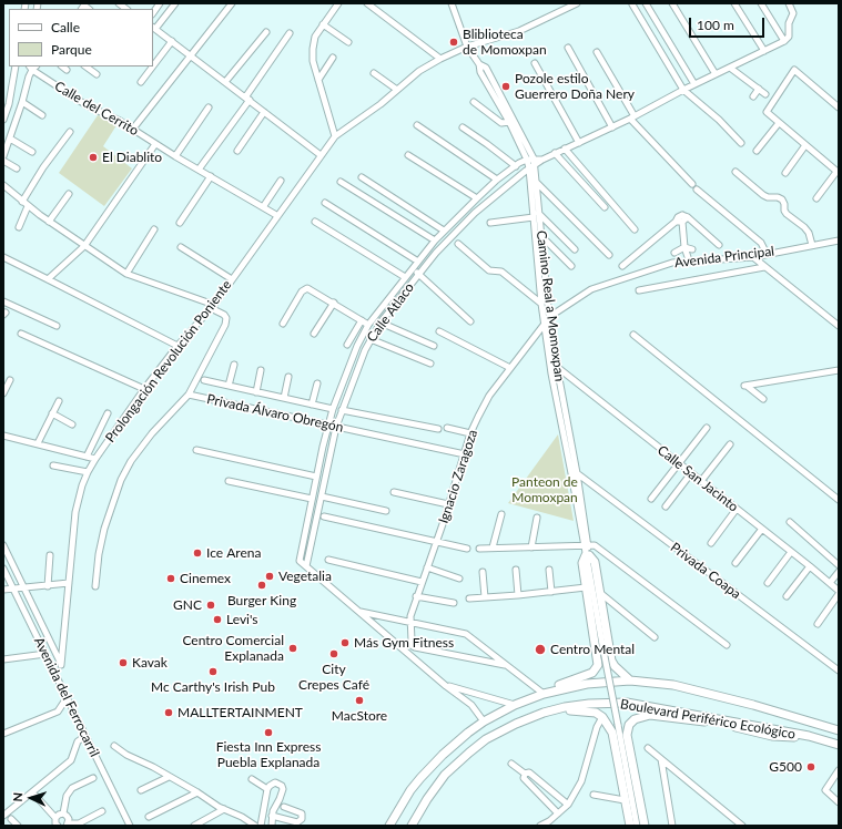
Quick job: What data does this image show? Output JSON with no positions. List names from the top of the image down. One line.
{"streets":{"highway":["Boulevard Periférico Ecológico"],"street":["Calle del Cerrito","Avenida Principal","Camino Real a Momoxpan","Calle Atlaco","Prolongación Revolución Poniente","Privada Álvaro Obregón","Ignacio Zaragoza","Calle San Jacinto","Privada Coapa","Avenida del Ferrocarril"]},"crossings":[["Calle del Cerrito","Prolongación Revolución Poniente"],["Avenida Principal","Camino Real a Momoxpan"],["Avenida Principal","Ignacio Zaragoza"],["Camino Real a Momoxpan","Calle Atlaco"],["Camino Real a Momoxpan","Prolongación Revolución Poniente"],["Camino Real a Momoxpan","Ignacio Zaragoza"],["Camino Real a Momoxpan","Calle San Jacinto"],["Camino Real a Momoxpan","Privada Coapa"],["Calle Atlaco","Privada Álvaro Obregón"],["Prolongación Revolución Poniente","Privada Álvaro Obregón"],["Prolongación Revolución Poniente","Avenida del Ferrocarril"],["Privada Álvaro Obregón","Ignacio Zaragoza"]],"parks":["Panteon de Momoxpan"],"places":["Bliblioteca de Momoxpan","Pozole estilo Guerrero Doña Nery","El Diablito","Ice Arena","Vegetalia","Cinemex","Burger King","GNC","Levi's","Más Gym Fitness","Centro Comercial Explanada","Centro Mental","City Crepes Café","Kavak","Mc Carthy's Irish Pub","MacStore","MALLTERTAINMENT","Fiesta Inn Express Puebla Explanada","G500"],"legend":["Calle","Parque"],"scale_bar":"100 m","north":"left"}
